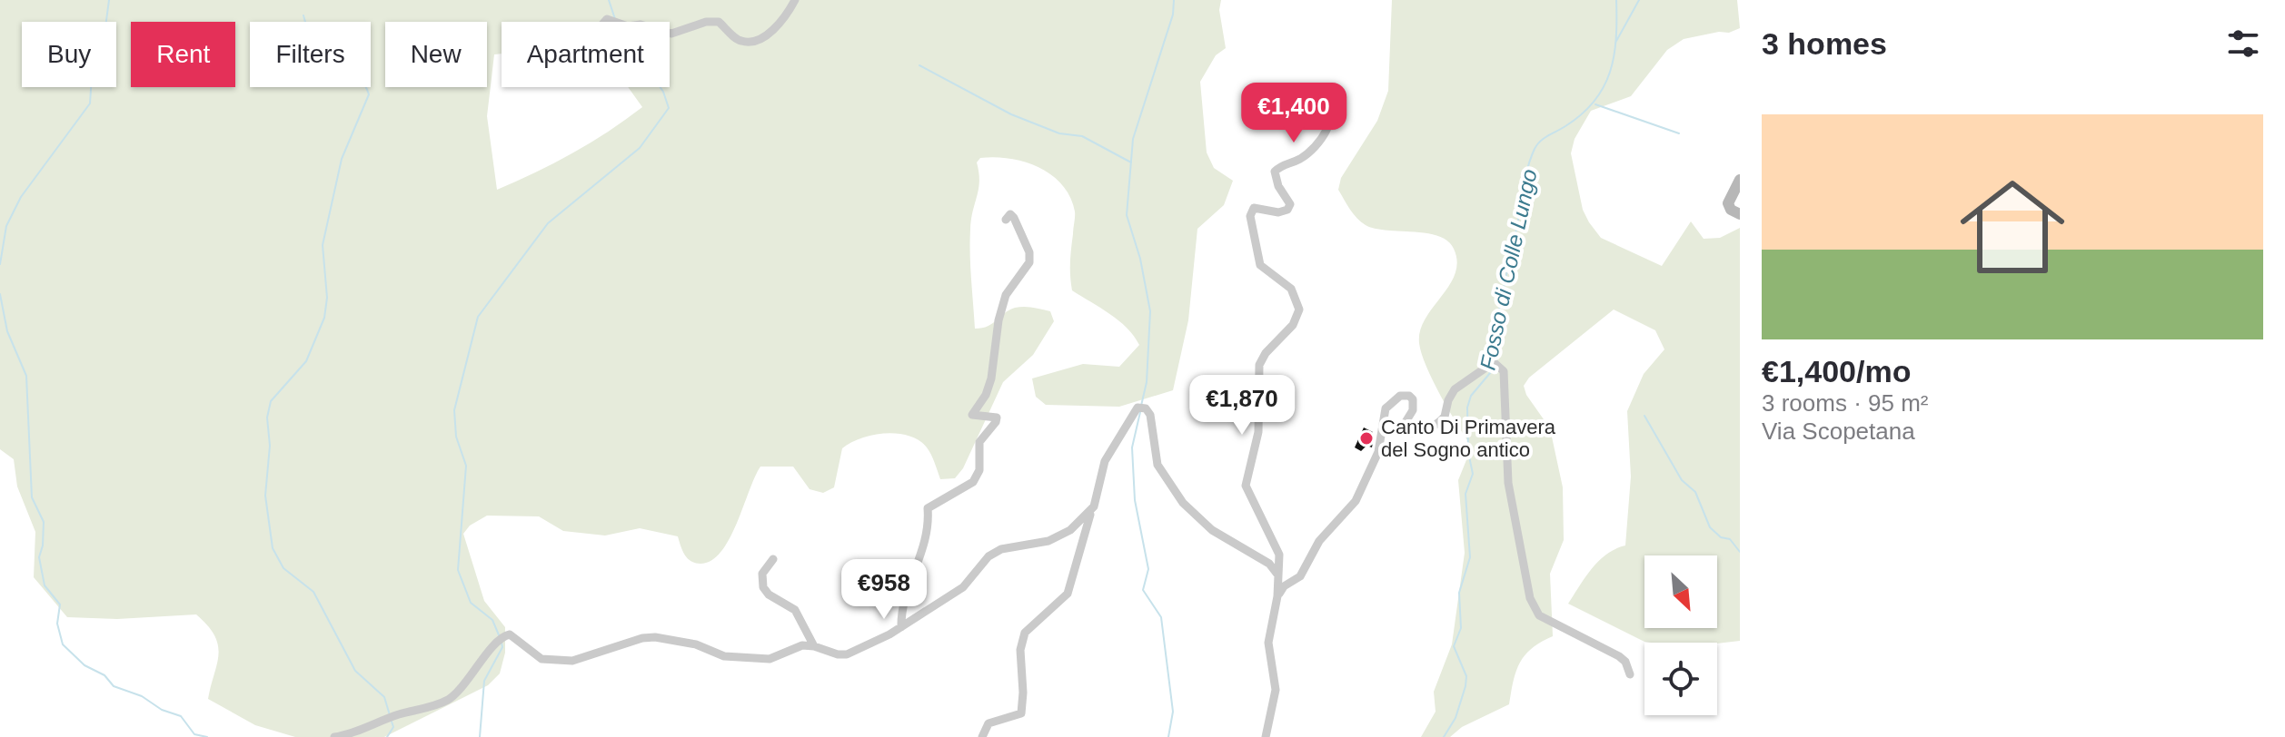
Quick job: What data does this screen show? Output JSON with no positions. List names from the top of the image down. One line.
{"water":["Fosso di Colle Lungo"],"places":["Canto Di Primavera del Sogno antico"],"north":"bottom right","page":{"heading":"3 homes","chip":["Buy","Rent","Filters","New","Apartment"],"price":["€1,400","€1,870","€958"],"list":[{"name":"€1,400/mo","note":"3 rooms · 95 m² · Via Scopetana"}]}}
